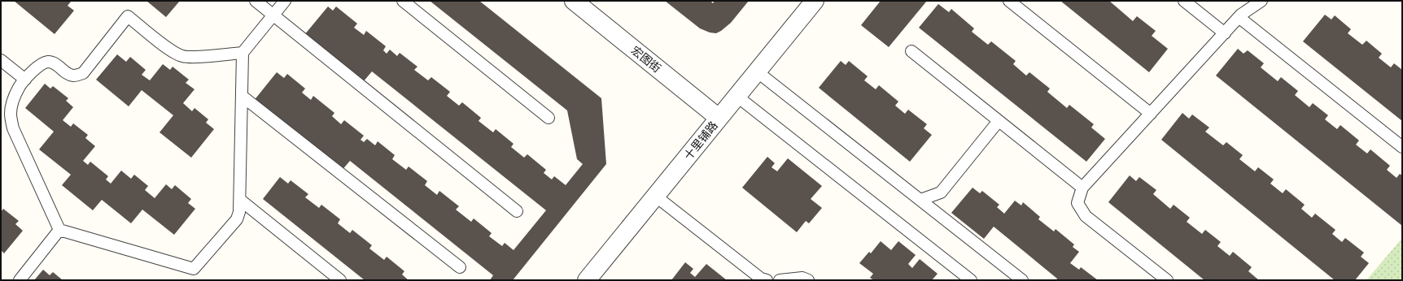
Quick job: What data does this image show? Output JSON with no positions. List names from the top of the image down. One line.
{"streets":{"street":["宏图街","十里铺路"]},"crossings":[["宏图街","十里铺路"]]}
